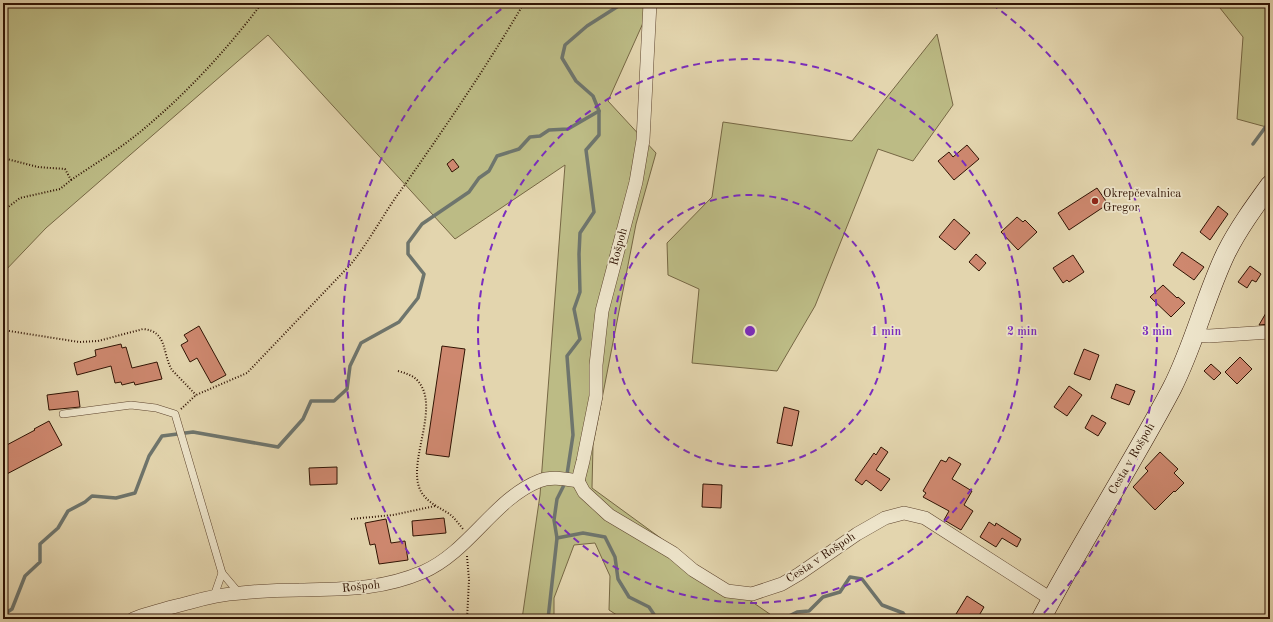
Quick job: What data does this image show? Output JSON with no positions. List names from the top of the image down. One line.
{"streets":{"street":["Rošpoh","Cesta v Rošpoh"]},"crossings":[["Rošpoh","Cesta v Rošpoh"]],"places":["Okrepčevalnica Gregor"],"rings":["1 min","2 min","3 min"]}
